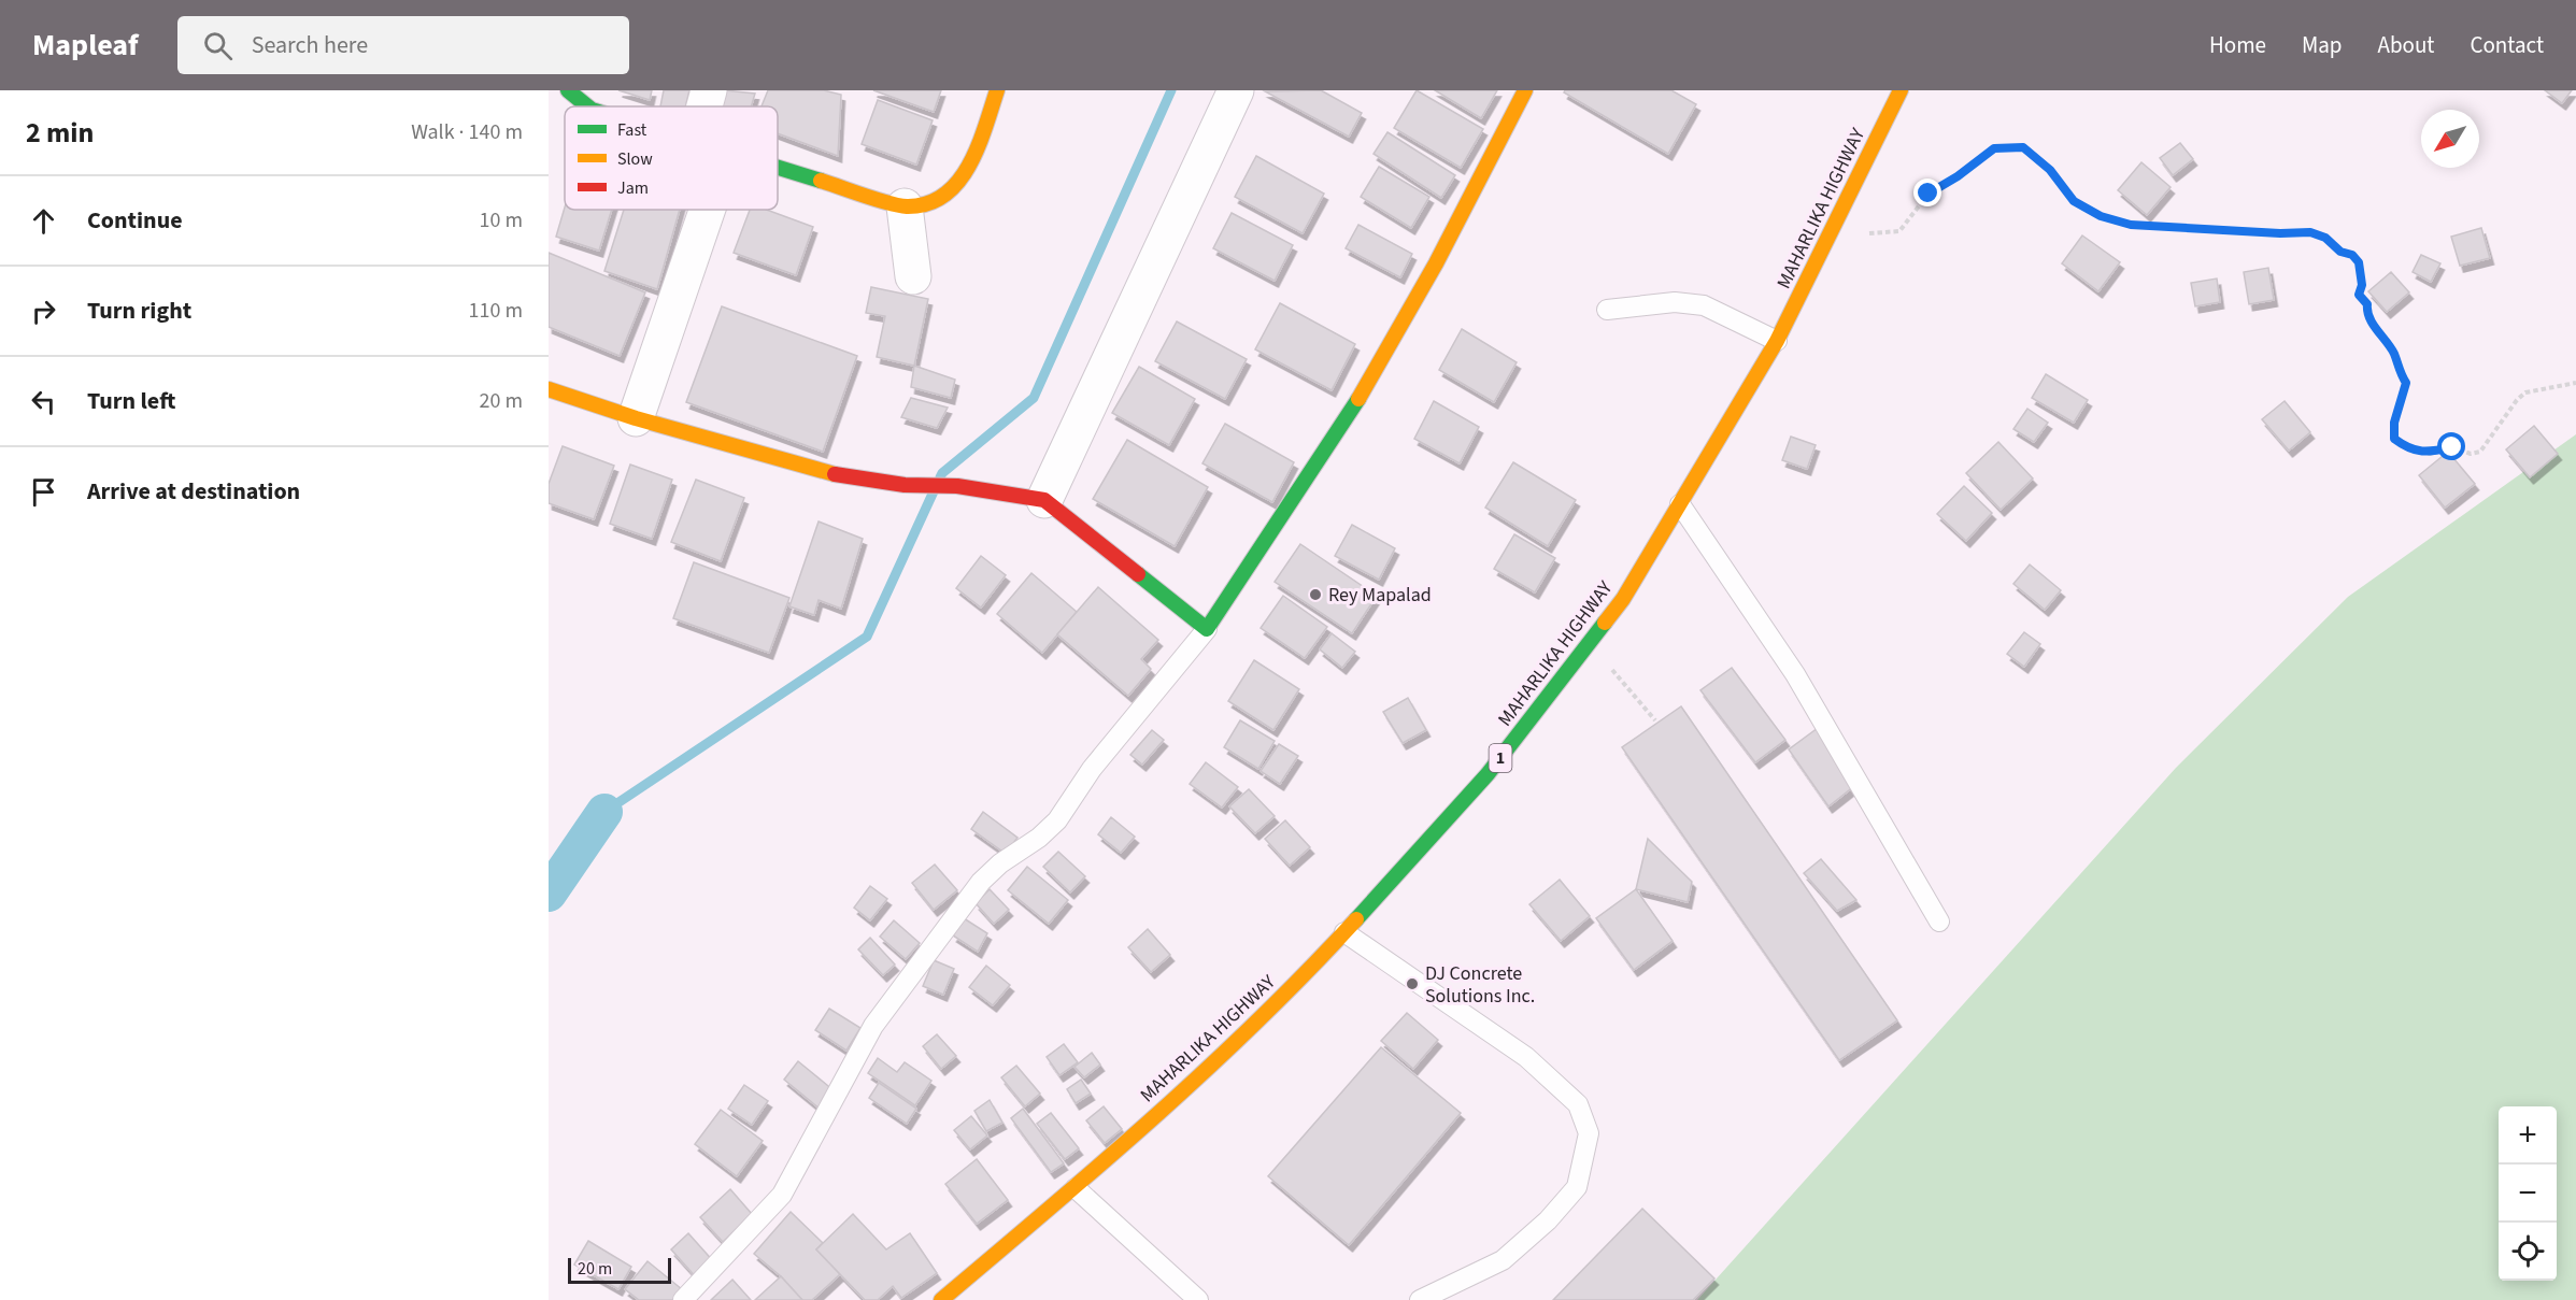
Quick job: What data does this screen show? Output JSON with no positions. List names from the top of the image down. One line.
{"streets":{"main road":["MAHARLIKA HIGHWAY","1"]},"places":["Rey Mapalad","DJ Concrete Solutions Inc."],"legend":["Fast","Slow","Jam"],"scale_bar":"20 m","north":"bottom left","page":{"header":"Mapleaf","search":"Search here","nav":["Home","Map","About","Contact"],"heading":["2 min","Walk · 140 m"],"list":[["Continue","10 m"],["Turn right","110 m"],["Turn left","20 m"],"Arrive at destination"],"map_buttons":["+","−"],"scale":"20 m"}}
